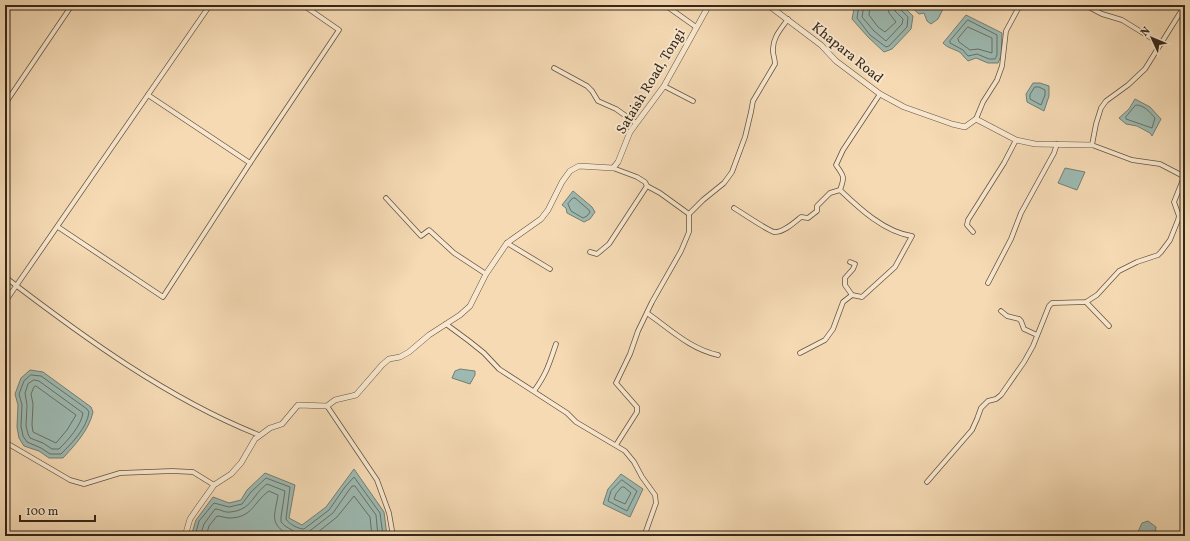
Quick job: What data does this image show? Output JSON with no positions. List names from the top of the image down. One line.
{"streets":{"street":["Khapara Road","Sataish Road, Tongi"]},"scale_bar":"100 m","north":"top left"}
